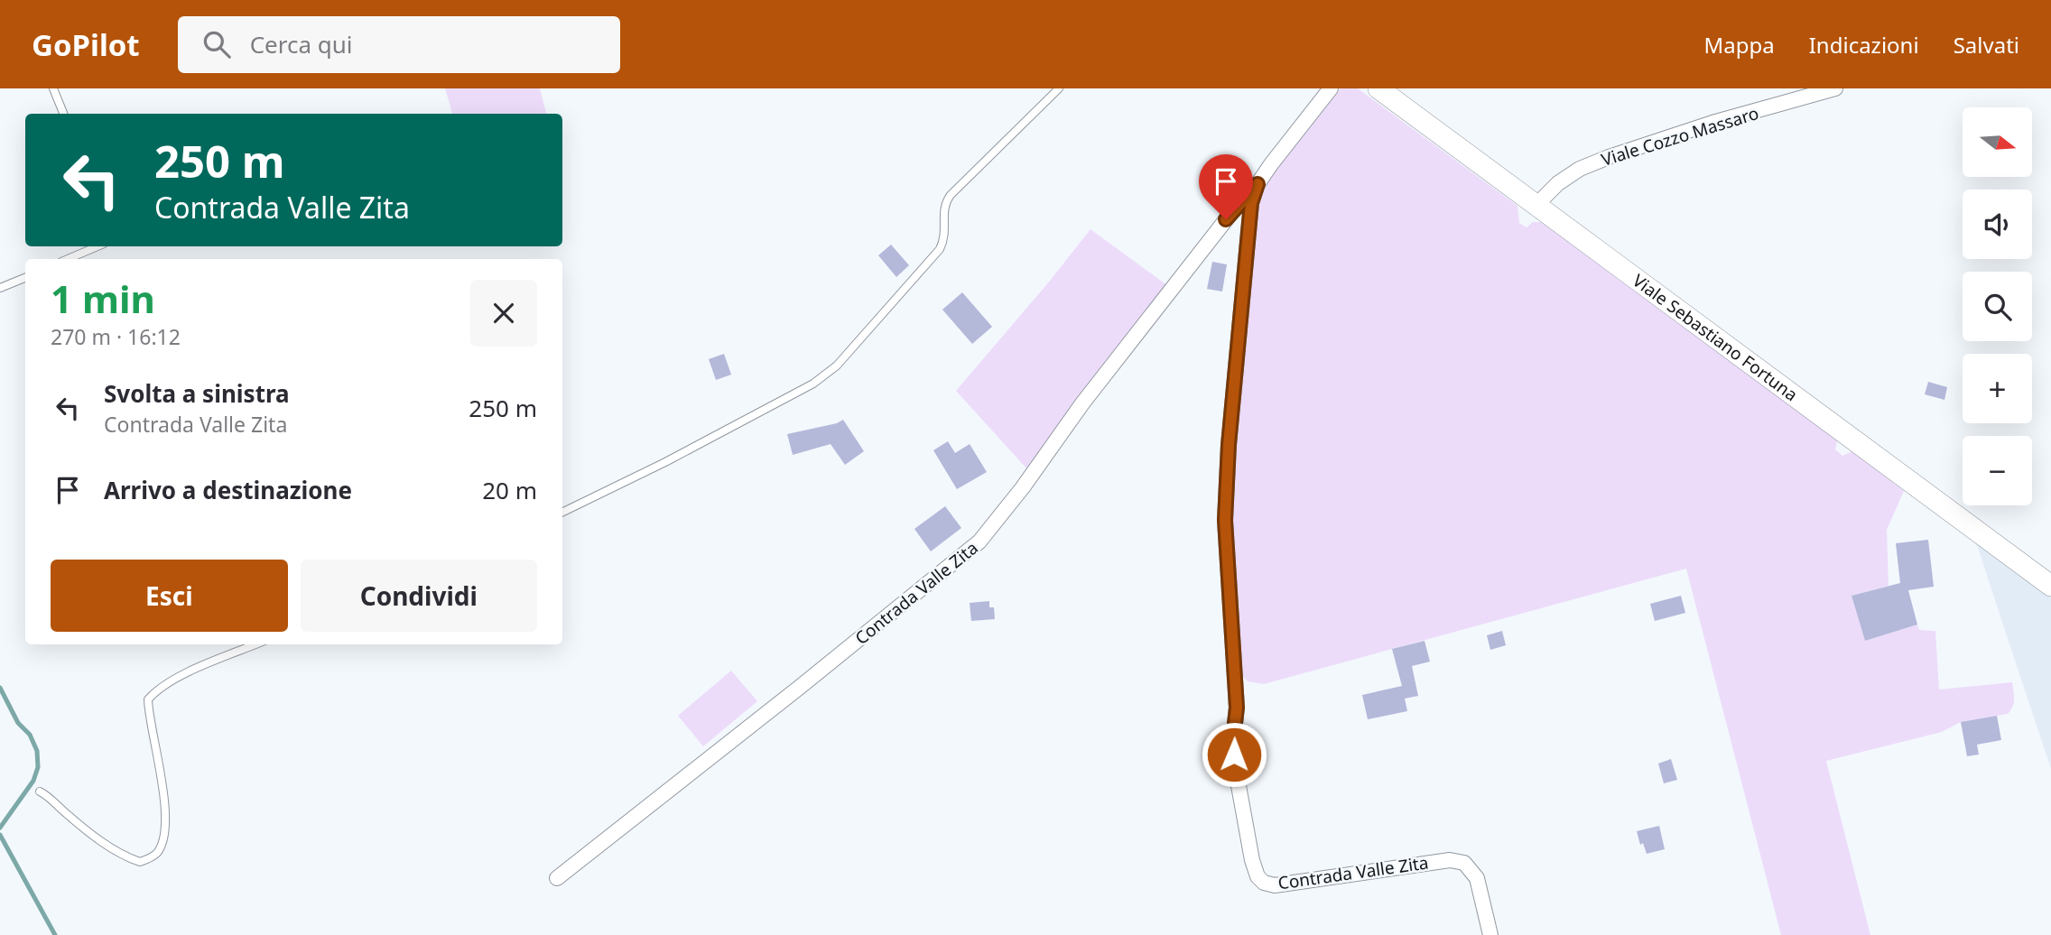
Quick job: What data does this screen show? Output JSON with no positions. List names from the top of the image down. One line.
{"streets":{"street":["Viale Cozzo Massaro","Viale Sebastiano Fortuna","Contrada Valle Zita"]},"crossings":[["Viale Cozzo Massaro","Viale Sebastiano Fortuna"]],"north":"right","page":{"header":"GoPilot","search":"Cerca qui","nav":["Mappa","Indicazioni","Salvati"],"map_buttons":["+","−"],"turn":["250 m","Contrada Valle Zita"],"heading":["1 min","270 m · 16:12"],"list":[{"name":"Svolta a sinistra","note":"Contrada Valle Zita","value":"250 m"},{"name":"Arrivo a destinazione","value":"20 m"}],"buttons":["Esci","Condividi"]}}
